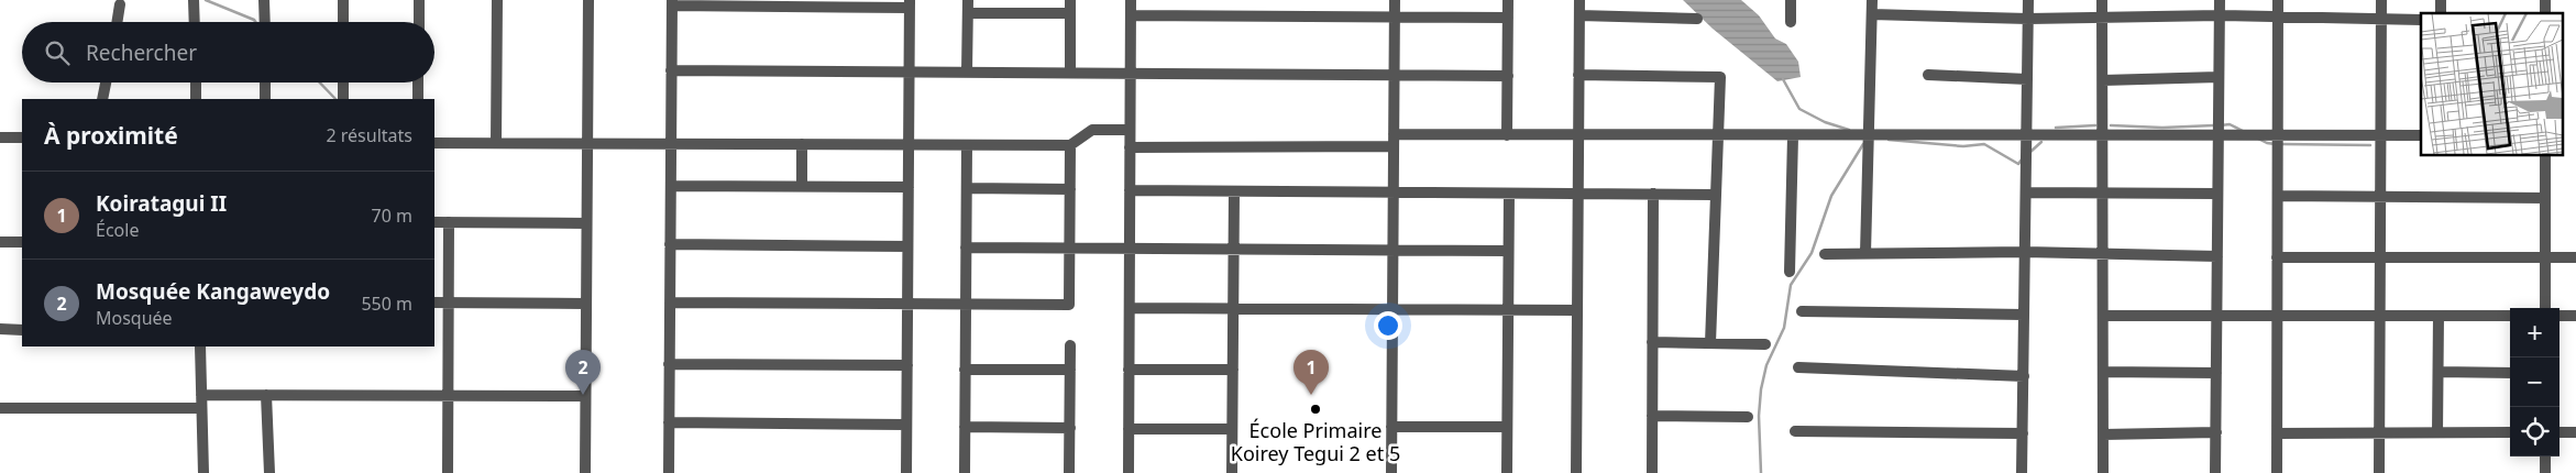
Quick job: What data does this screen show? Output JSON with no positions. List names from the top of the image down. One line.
{"places":["École Primaire Koirey Tegui 2 et 5"],"page":{"search":"Rechercher","heading":["À proximité","2 résultats"],"list":[{"mark":"1","name":"Koiratagui II","note":"École","value":"70 m"},{"mark":"2","name":"Mosquée Kangaweydo","note":"Mosquée","value":"550 m"}],"map_buttons":["+","−"],"pins":["1","2"]}}
